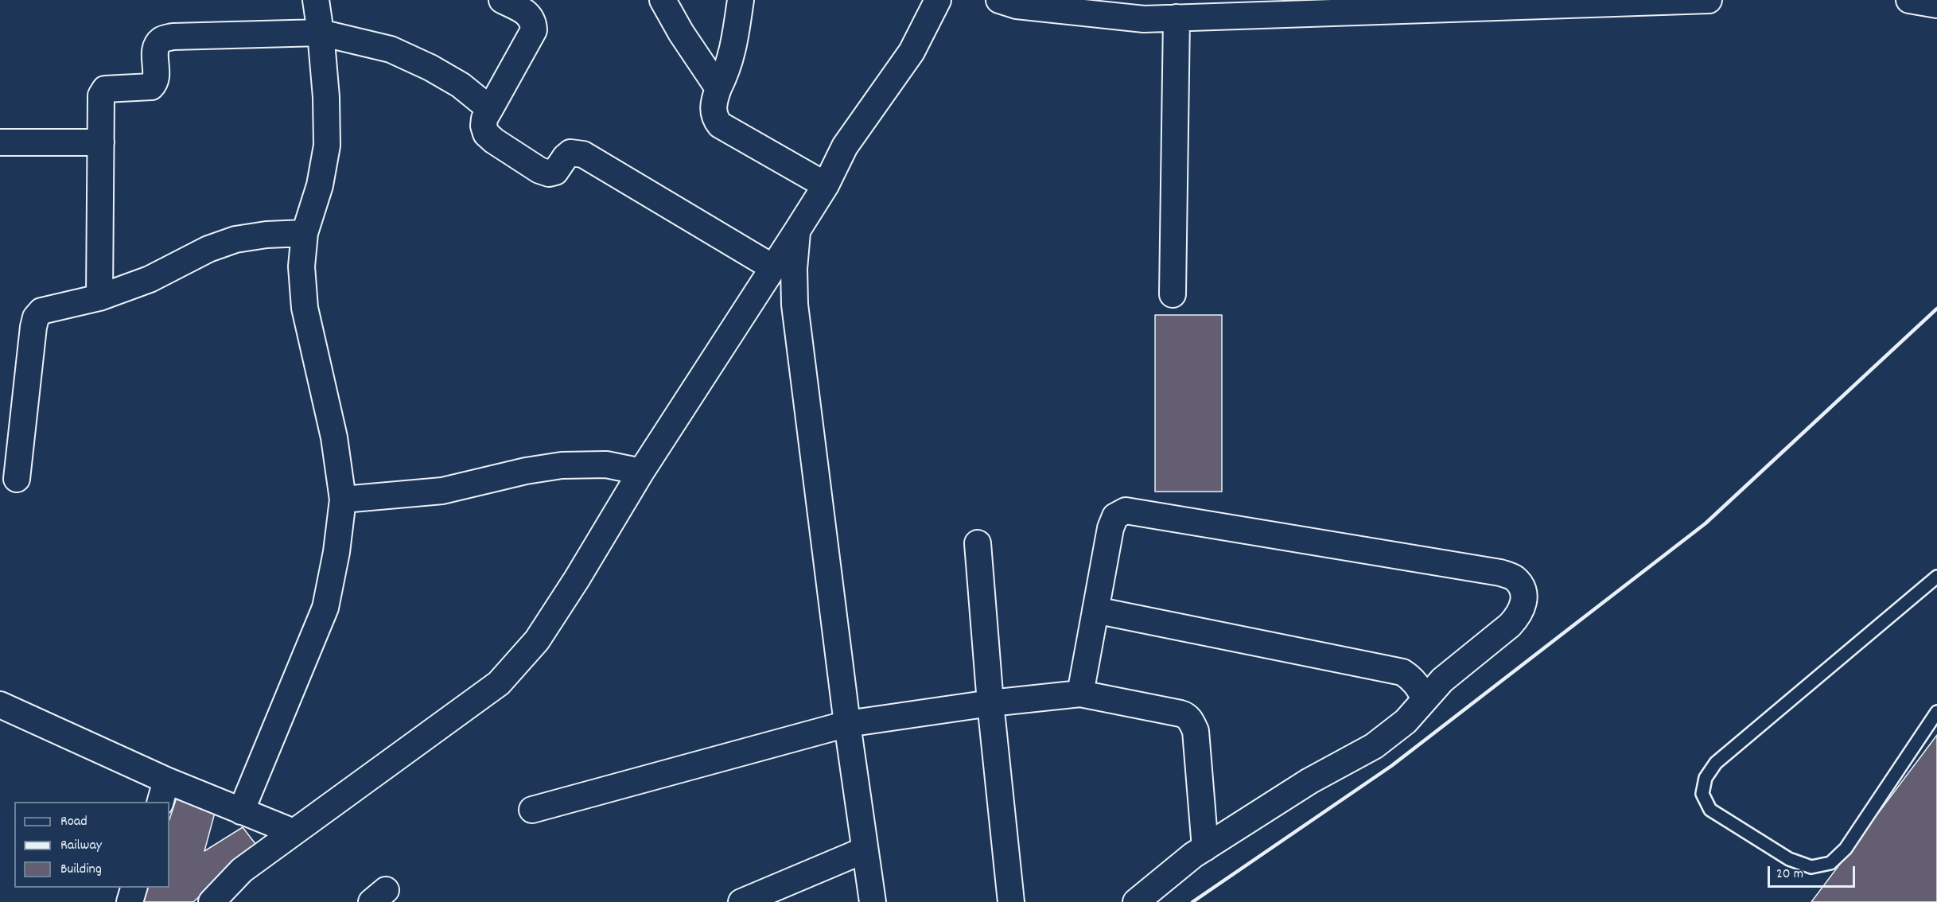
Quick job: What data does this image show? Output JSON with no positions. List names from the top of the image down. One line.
{"legend":["Road","Railway","Building"],"scale_bar":"20 m"}
